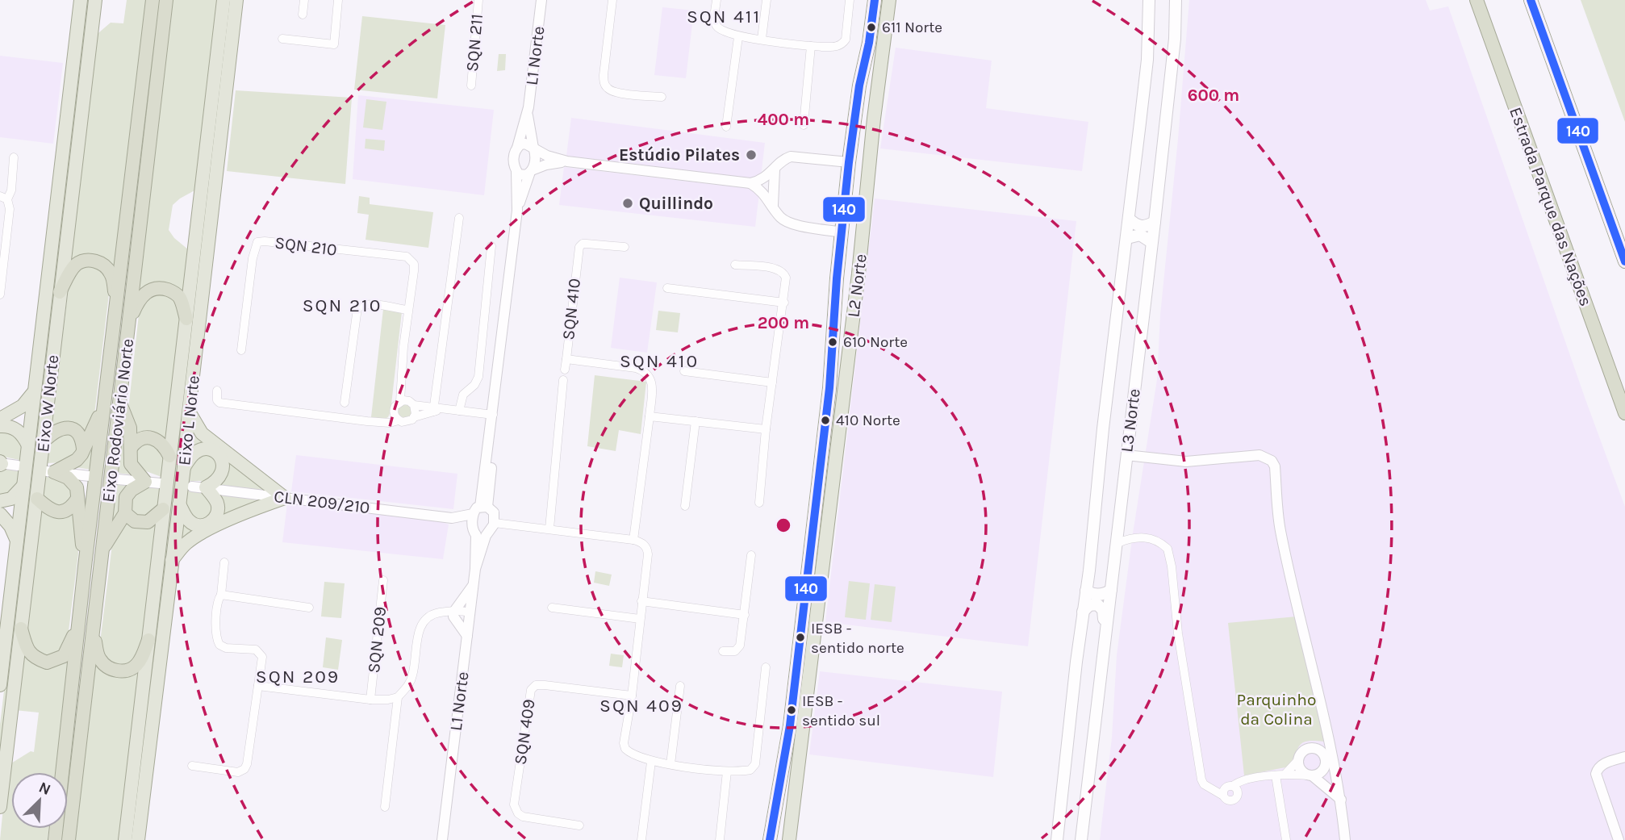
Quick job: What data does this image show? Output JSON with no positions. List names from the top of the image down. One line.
{"streets":{"highway":["Estrada Parque das Nações","Eixo Rodoviário Norte"],"main road":["L2 Norte","Eixo W Norte","Eixo L Norte","L3 Norte"],"street":["SQN 211","L1 Norte","SQN 210","SQN 410","CLN 209/210","SQN 209","SQN 409"]},"crossings":[["L1 Norte","CLN 209/210"]],"districts":["SQN 411","SQN 210","SQN 410","SQN 209","SQN 409"],"parks":["Parquinho da Colina"],"places":["611 Norte","Estúdio Pilates","Quillindo","610 Norte","410 Norte","IESB - sentido norte","IESB - sentido sul"],"lines":["transit line 140"],"north":"top right","rings":["600 m","400 m","200 m"]}
